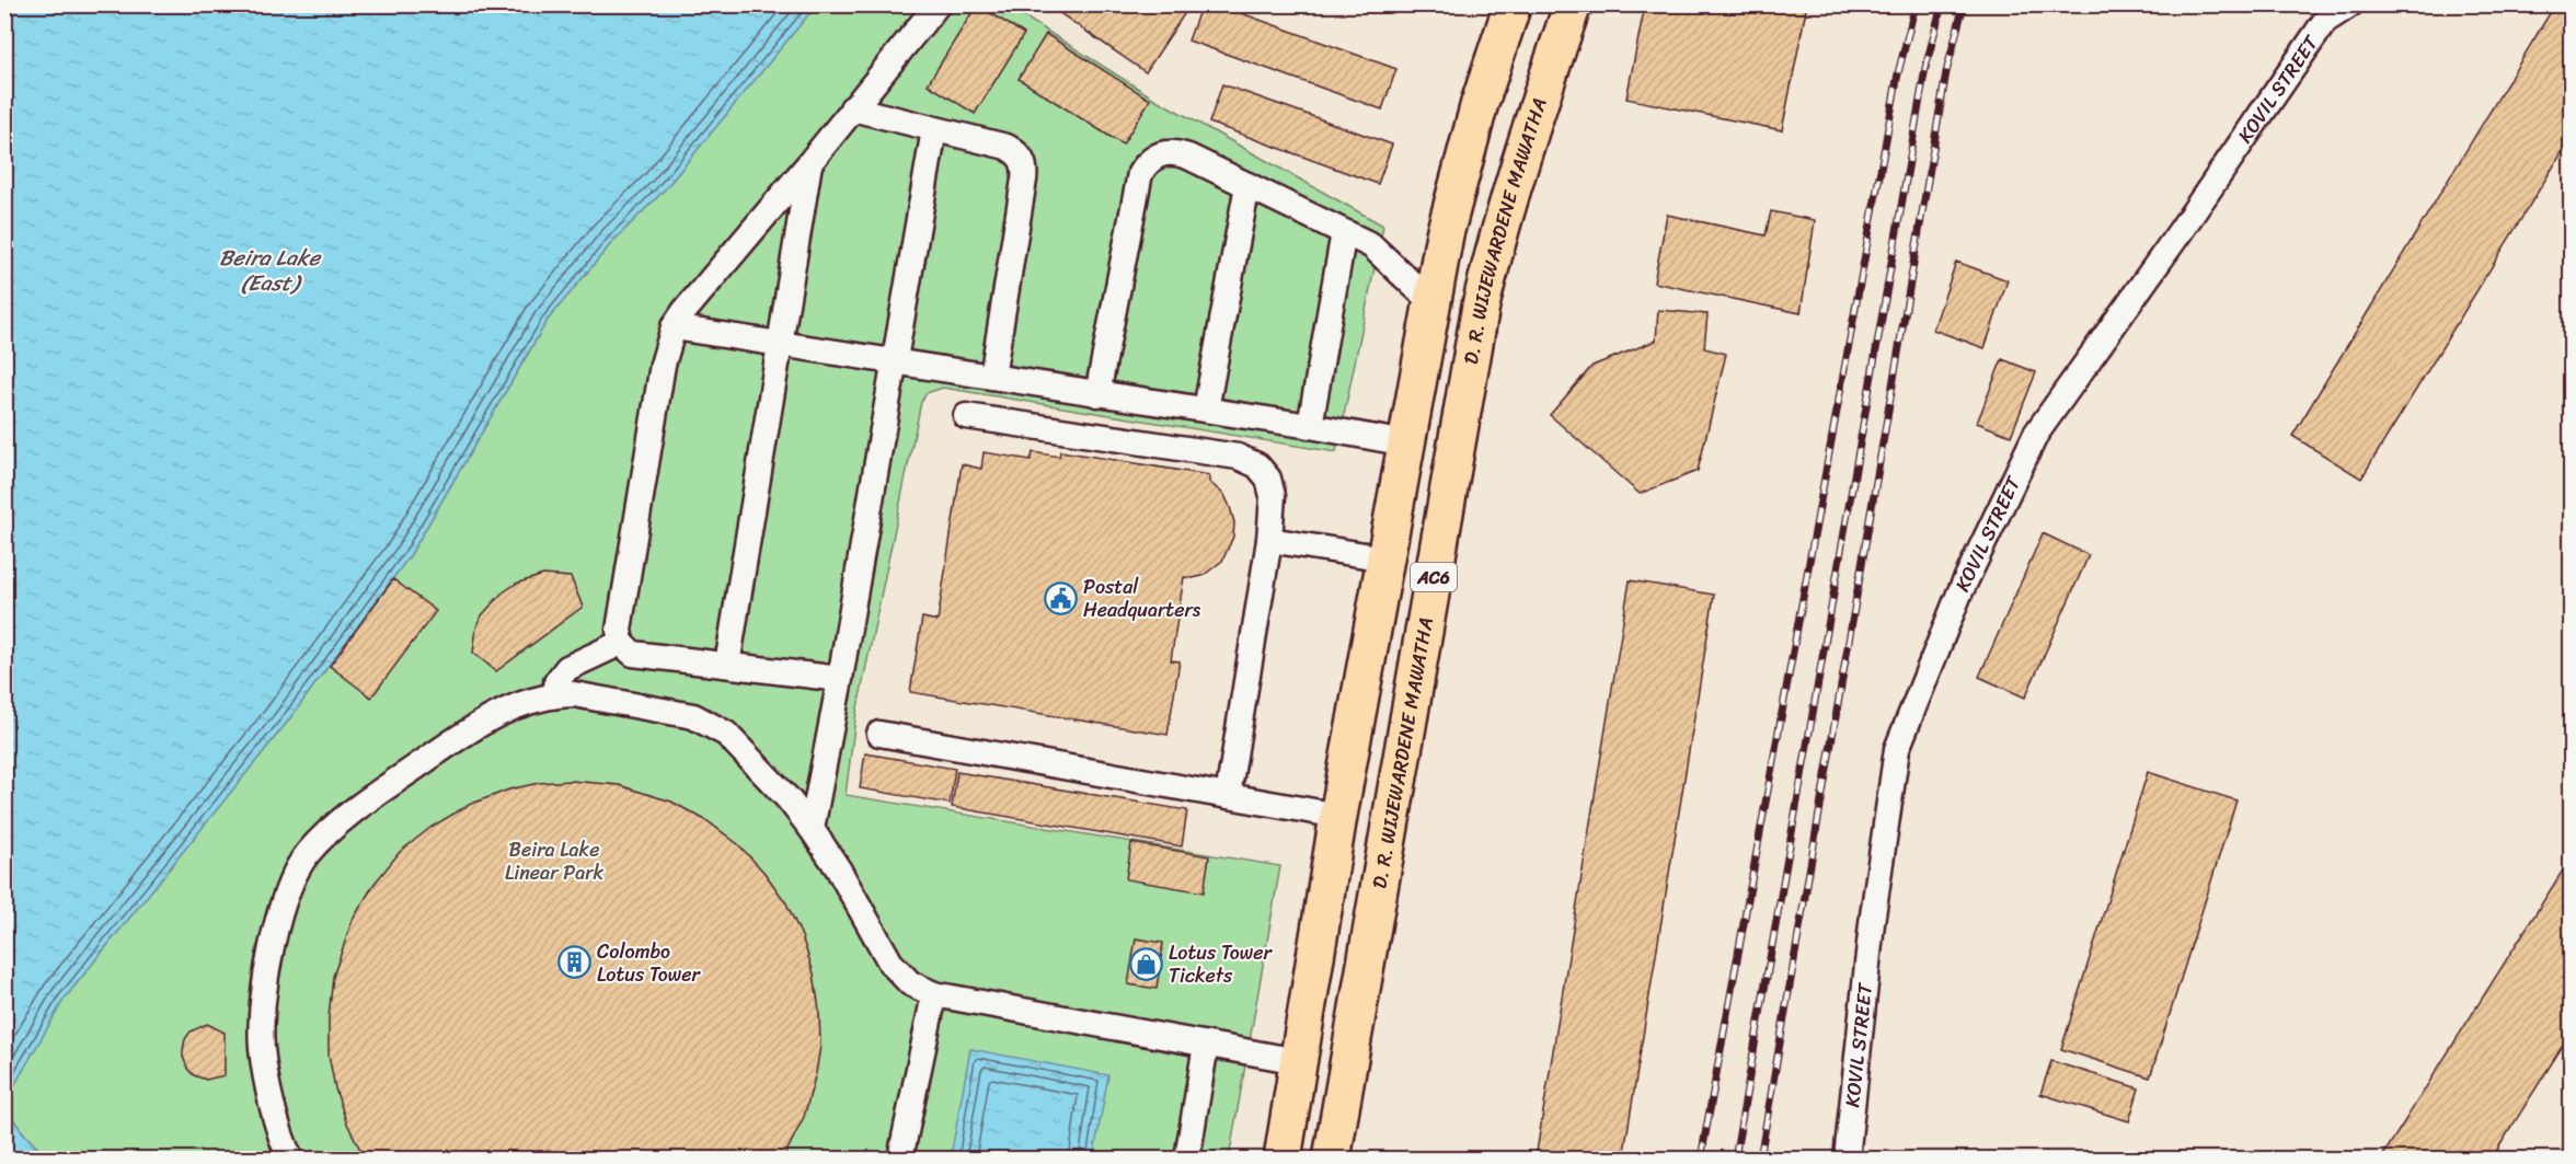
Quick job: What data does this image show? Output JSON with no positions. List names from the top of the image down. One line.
{"streets":{"main road":["D. R. WIJEWARDENE MAWATHA","AC6"],"lane":["KOVIL STREET"]},"water":["Beira Lake (East)"],"parks":["Beira Lake Linear Park"],"places":{"public building":["Postal Headquarters"],"building":["Colombo Lotus Tower"],"shop":["Lotus Tower Tickets"]}}
